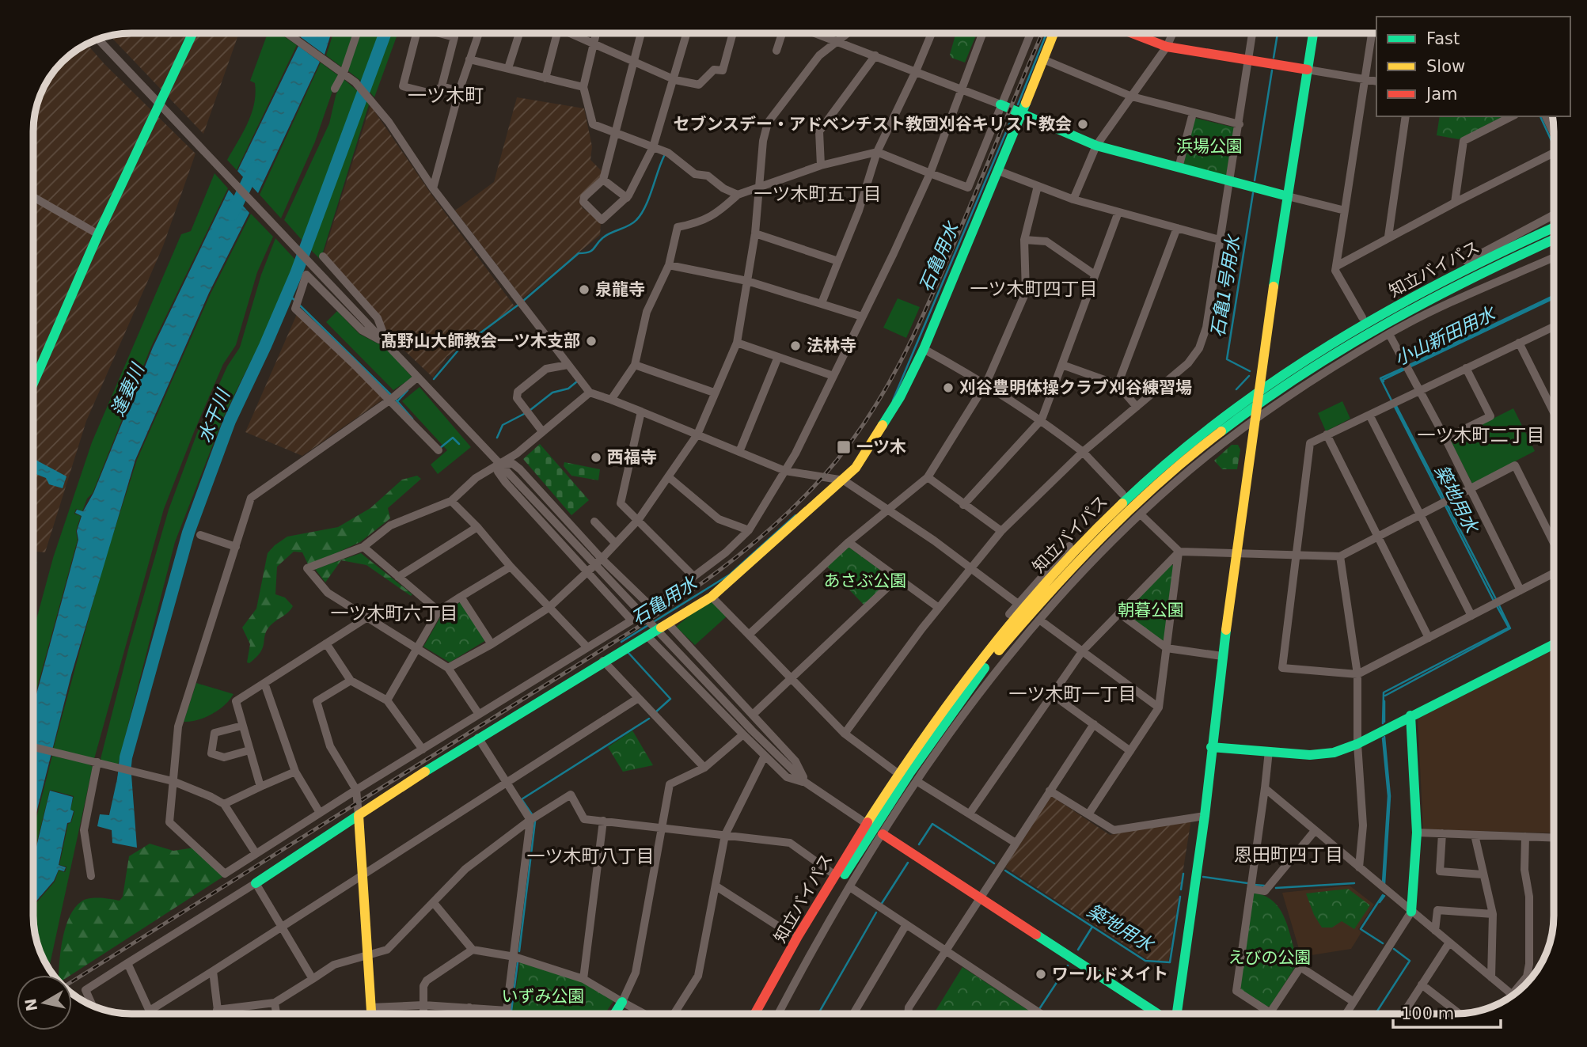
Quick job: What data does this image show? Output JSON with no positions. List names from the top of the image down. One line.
{"streets":{"main road":["知立バイパス"]},"districts":["一ツ木町","一ツ木町五丁目","一ツ木町四丁目","一ツ木町二丁目","一ツ木町六丁目","一ツ木町一丁目","恩田町四丁目","一ツ木町八丁目"],"water":["石亀用水","石亀1号用水","小山新田用水","逢妻川","水干川","築地用水"],"parks":["浜場公園","あさぶ公園","朝暮公園","えびの公園","いずみ公園"],"places":{"other":["セブンスデー・アドベンチスト教団刈谷キリスト教会","泉龍寺","髙野山大師教会一ツ木支部","法林寺","刈谷豊明体操クラブ刈谷練習場","西福寺","ワールドメイト"],"transit":["一ツ木"]},"legend":["Fast","Slow","Jam"],"scale_bar":"100 m","north":"left"}
